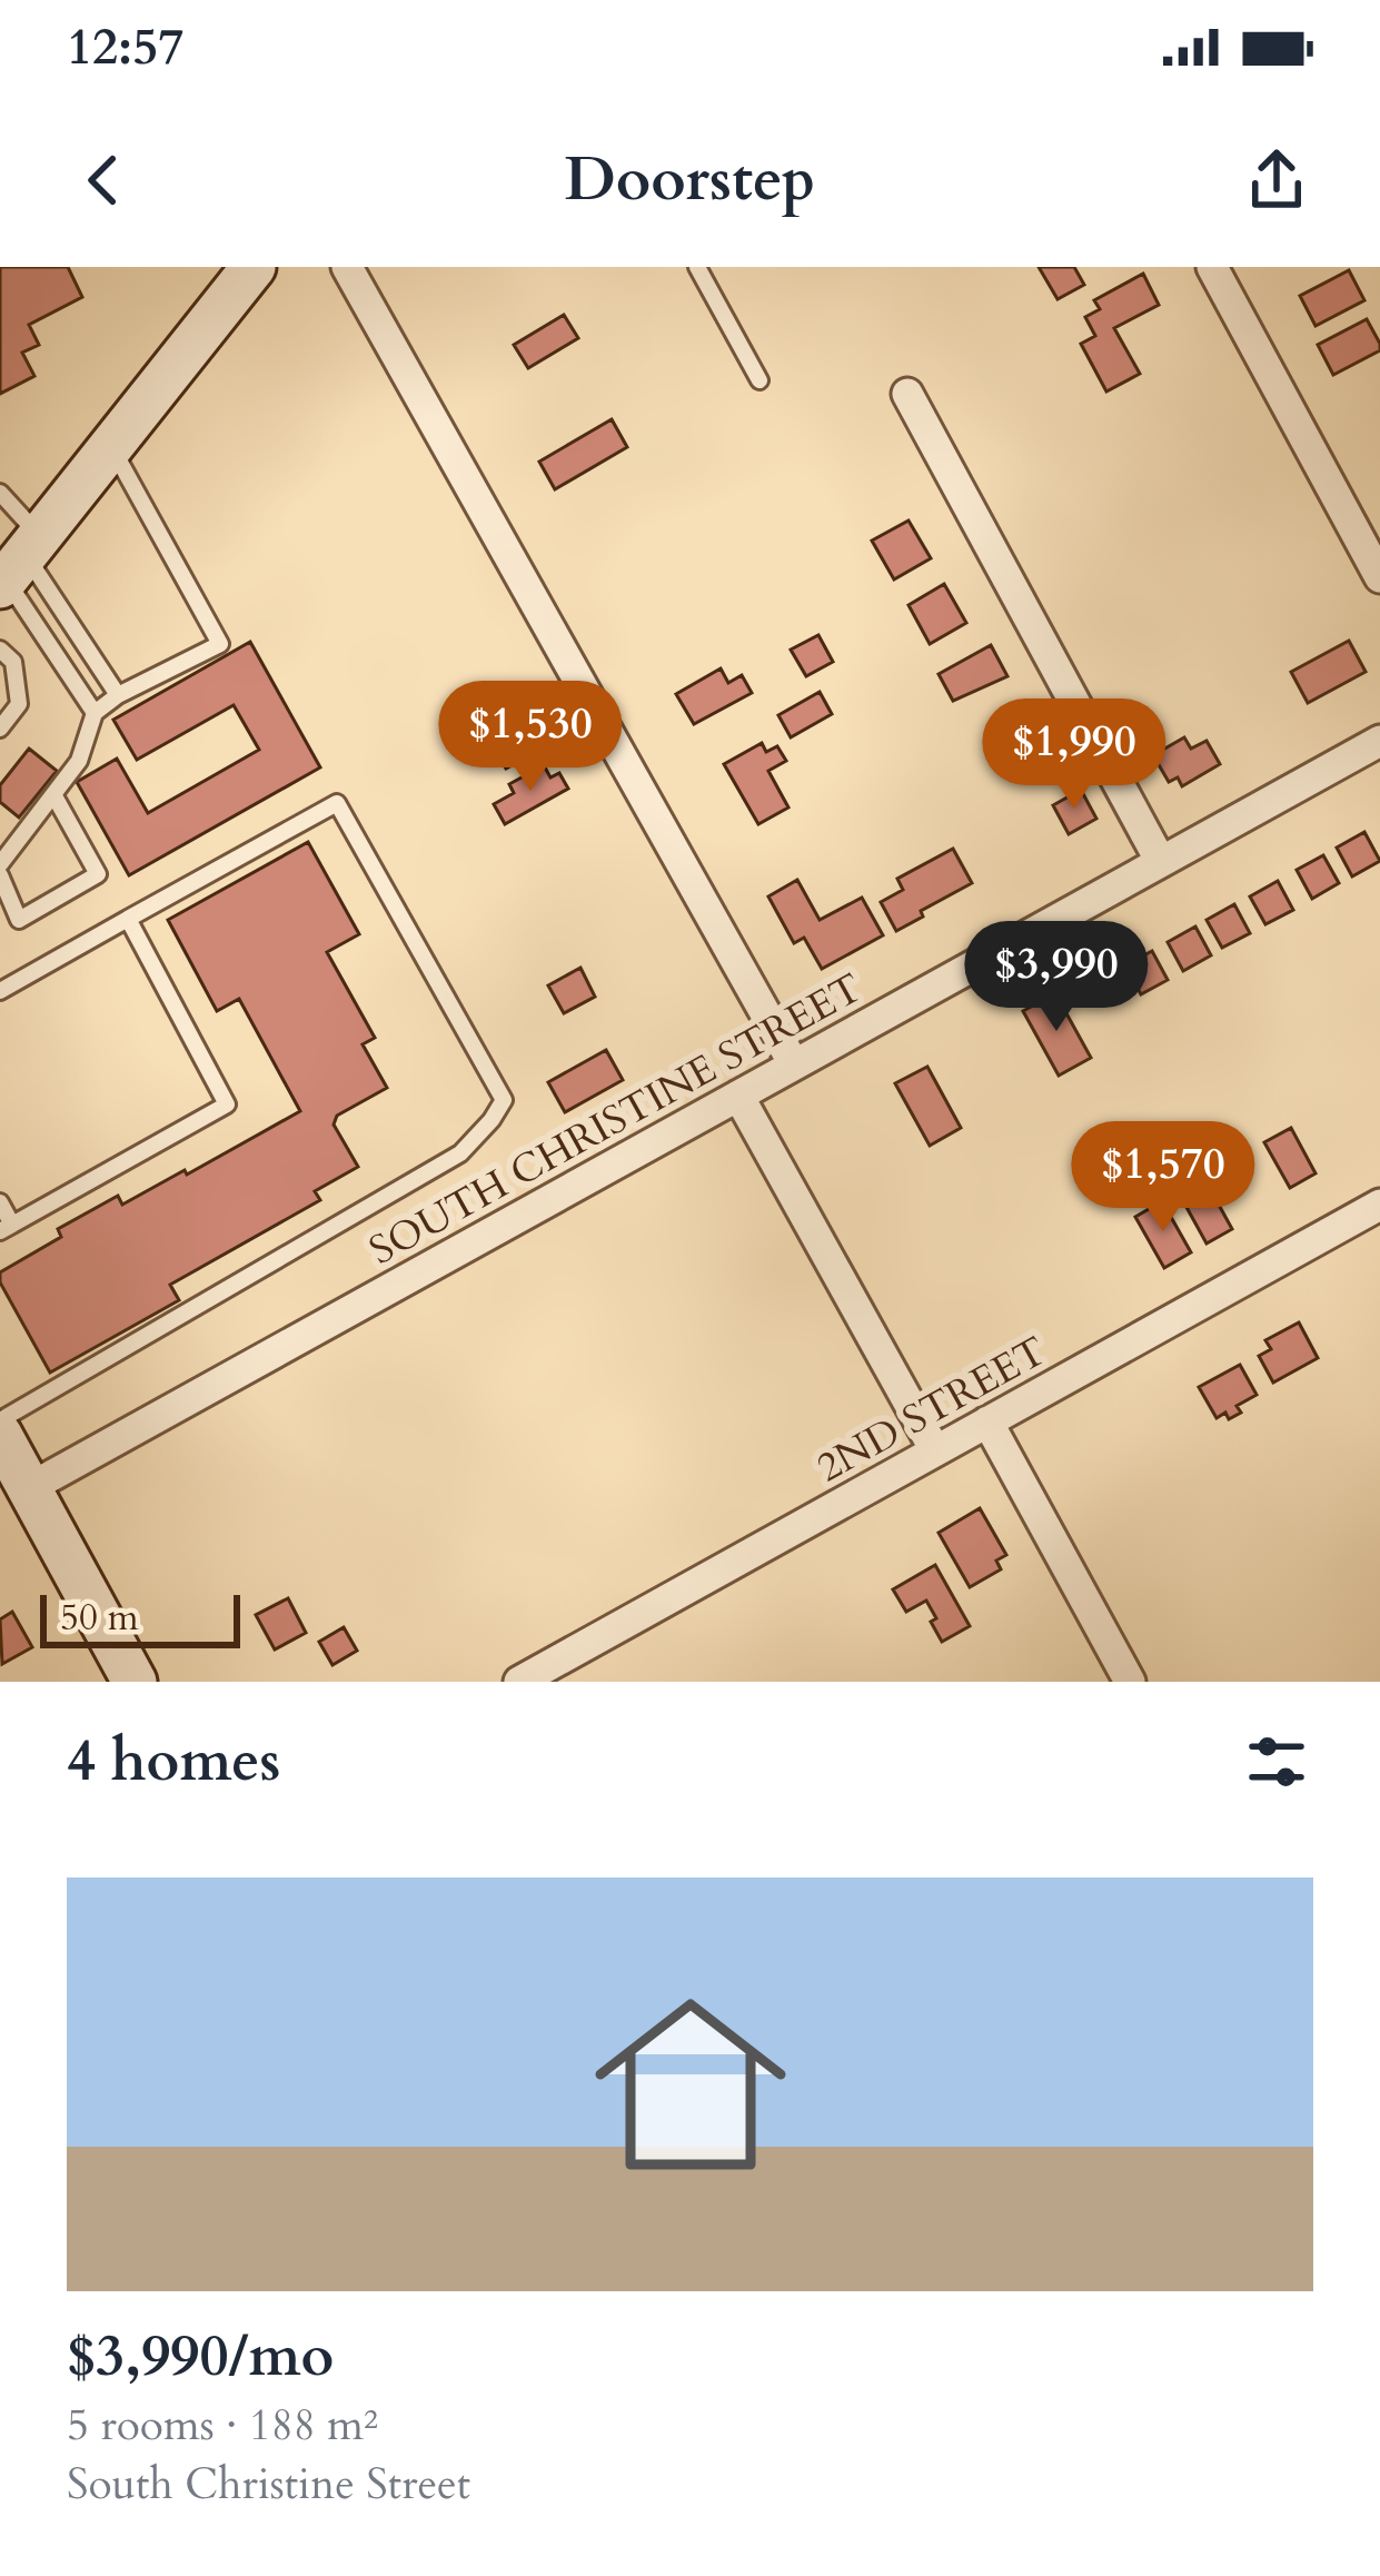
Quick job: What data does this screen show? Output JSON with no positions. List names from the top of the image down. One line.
{"streets":{"street":["SOUTH CHRISTINE STREET","2ND STREET"]},"scale_bar":"50 m","page":{"status":"12:57","header":"Doorstep","price":["$1,530","$1,990","$3,990","$1,570"],"scale":"50 m","heading":"4 homes","list":[{"name":"$3,990/mo","note":"5 rooms · 188 m² · South Christine Street"}]}}
